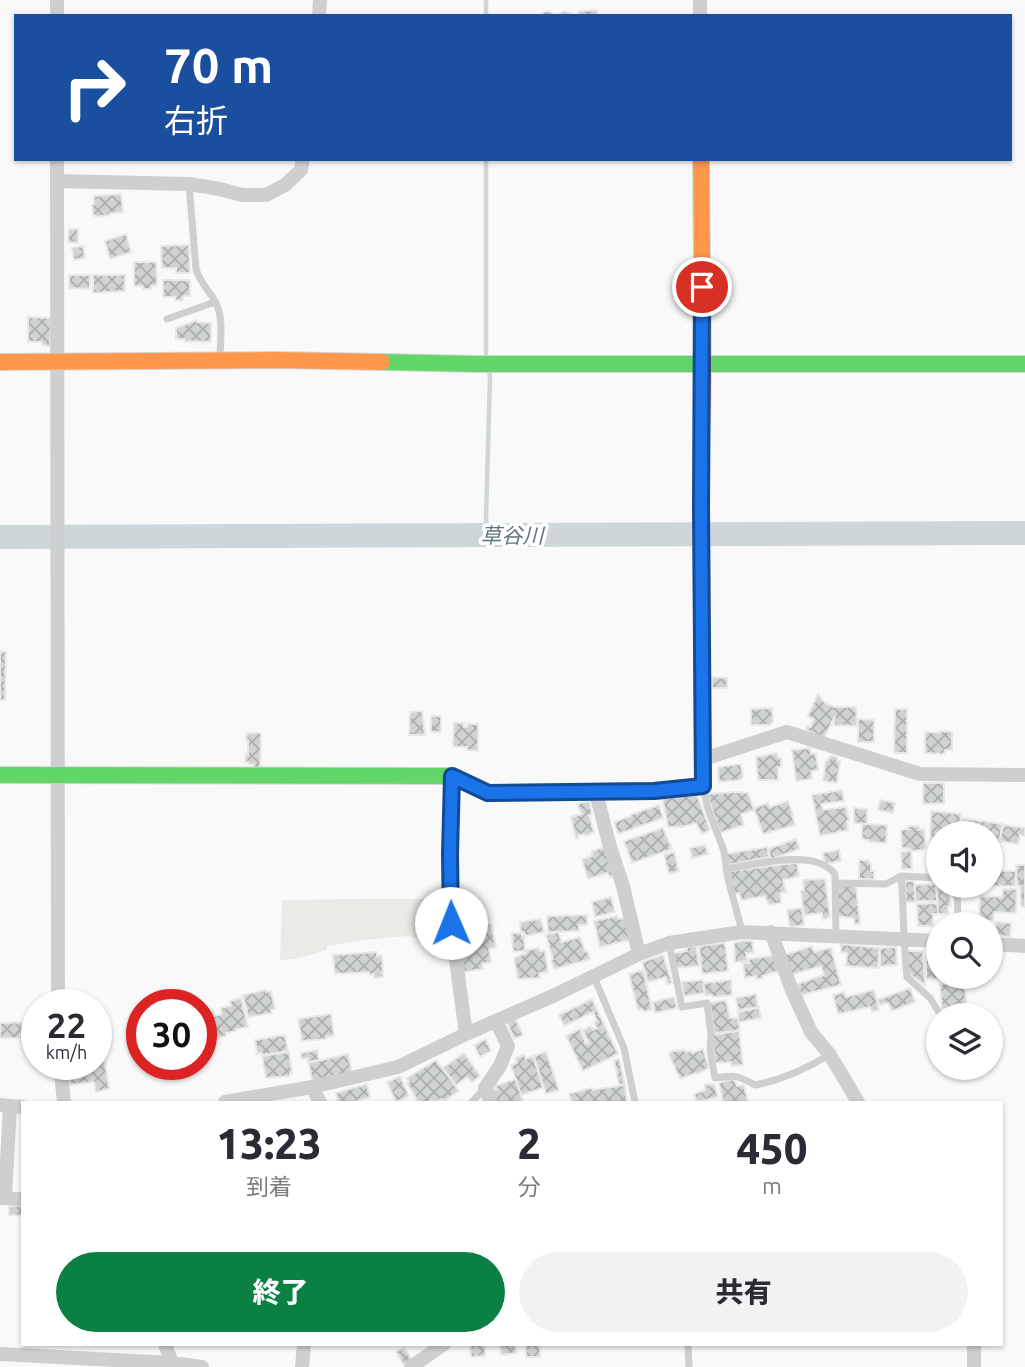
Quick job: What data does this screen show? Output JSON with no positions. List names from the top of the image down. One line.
{"water":["草谷川"],"page":{"turn":["70 m","右折"],"speed":"22 km/h","limit":"30","eta":["13:23","到着","2","分","450","m"],"buttons":["終了","共有"]}}
